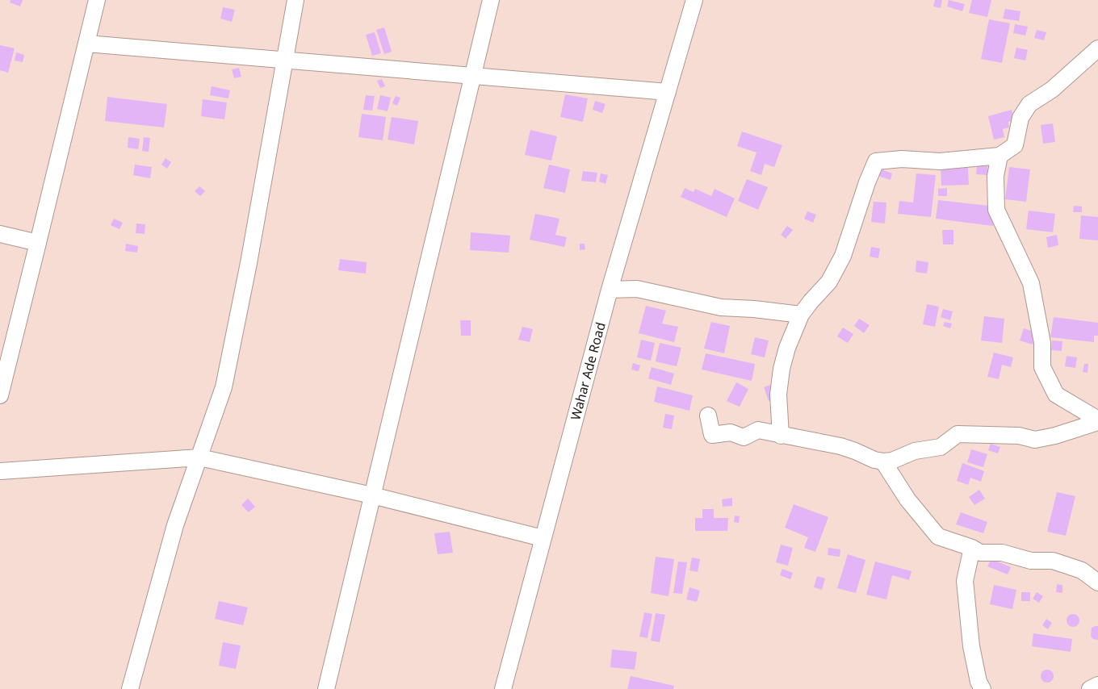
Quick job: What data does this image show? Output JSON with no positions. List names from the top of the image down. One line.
{"streets":{"street":["Wahar Ade Road"]}}
